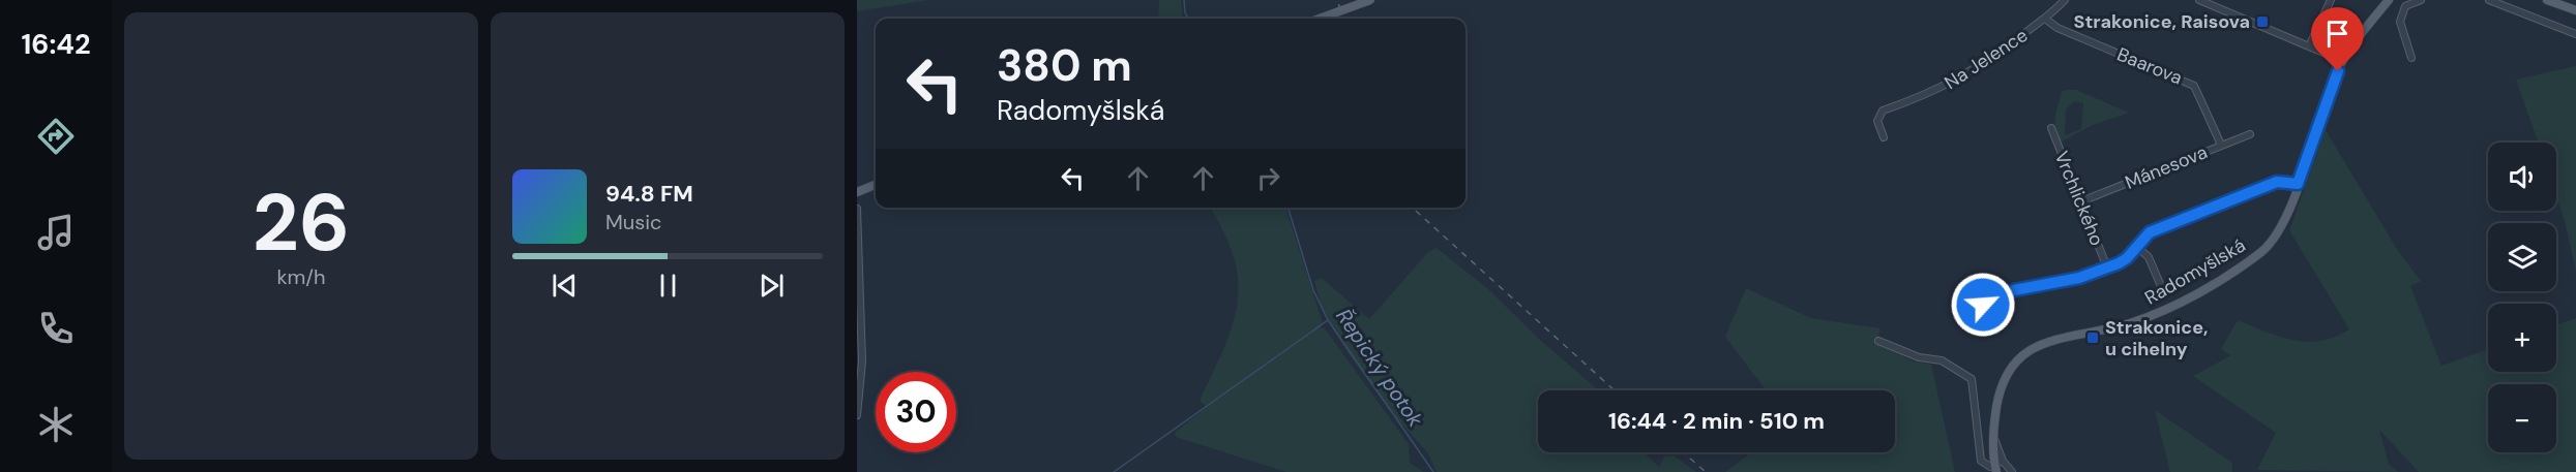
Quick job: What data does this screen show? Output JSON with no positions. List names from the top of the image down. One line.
{"streets":{"main road":["Radomyšlská"],"street":["Na Jelence","Baarova","Mánesova","Vrchlického"]},"crossings":[["Na Jelence","Baarova"],["Baarova","Mánesova"],["Mánesova","Vrchlického"]],"water":["Řepický potok"],"places":{"transit":["Strakonice, Raisova","Strakonice, u cihelny"]},"page":{"tabs":"16:42","tile":["26","km/h"],"turn":["380 m","Radomyšlská"],"map_buttons":["+","−"],"song":["94.8 FM","Music"],"limit":"30","trip":"16:44 · 2 min · 510 m"}}
